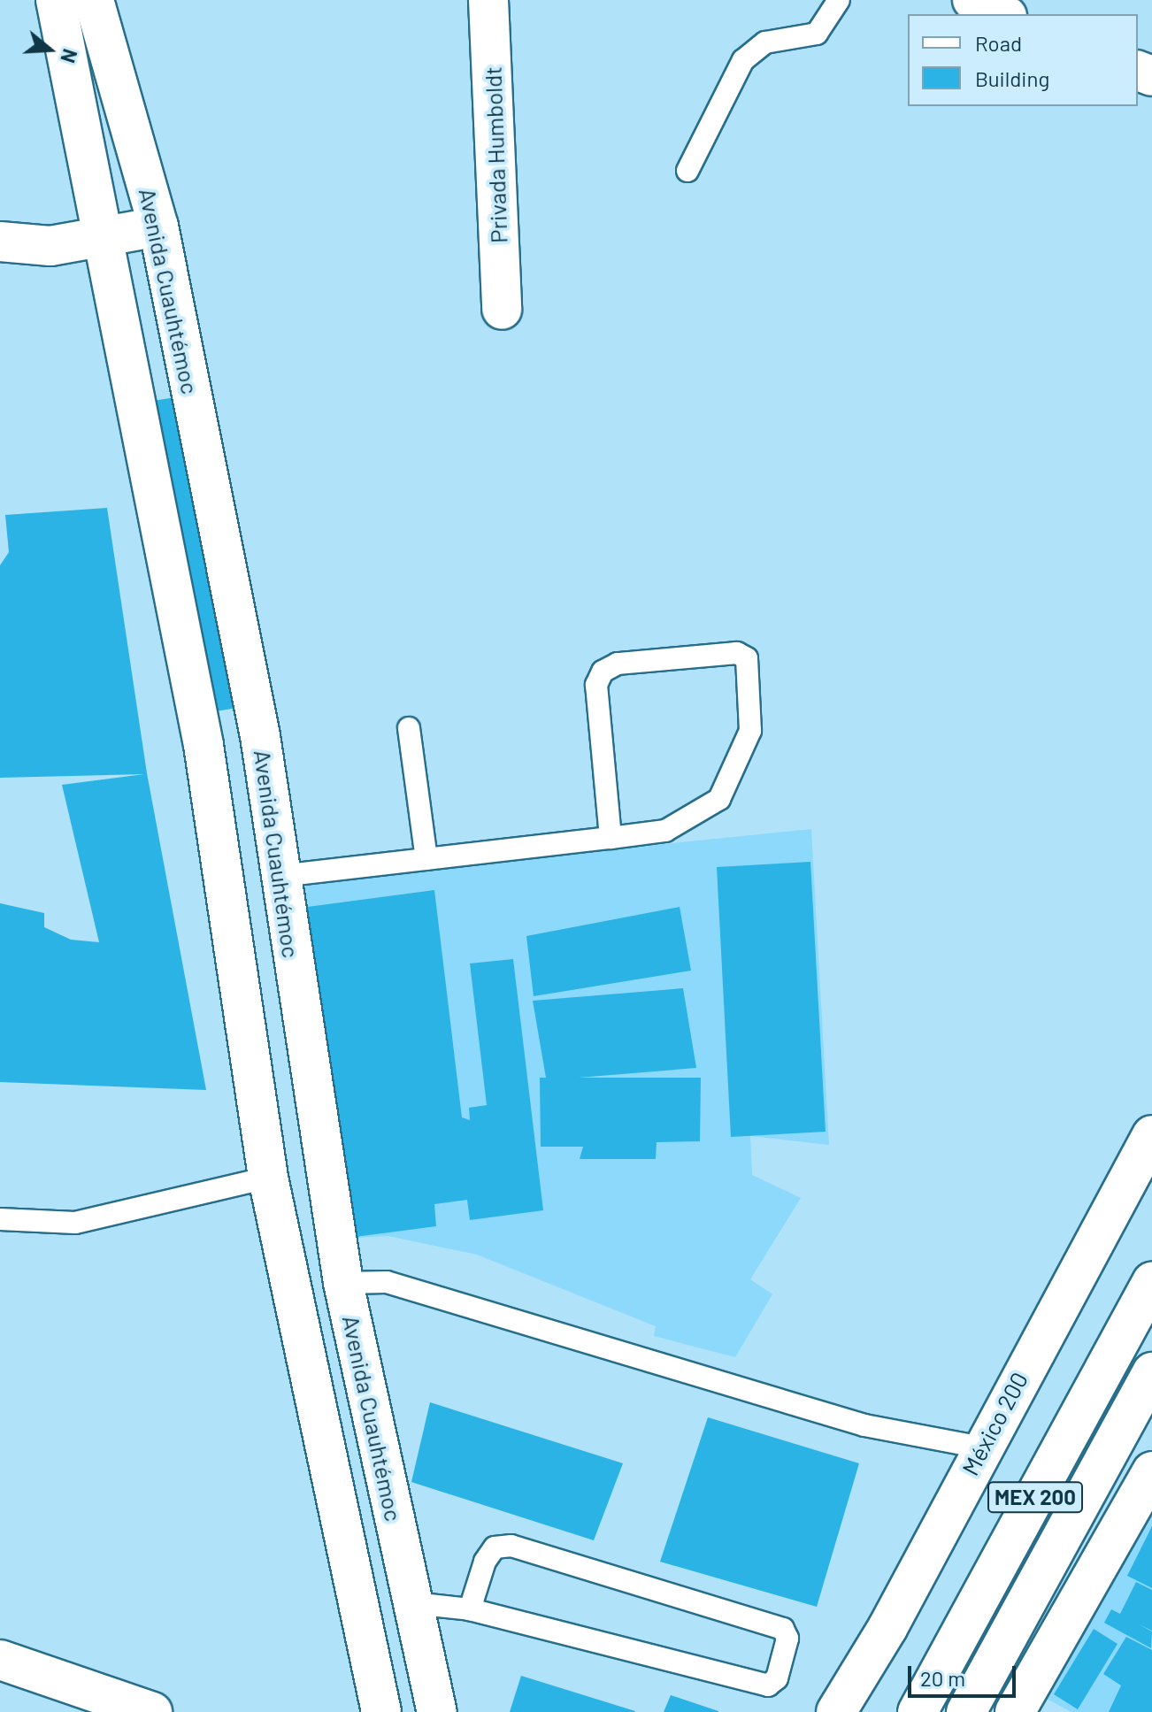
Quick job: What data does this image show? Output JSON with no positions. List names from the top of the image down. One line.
{"streets":{"main road":["Privada Humboldt","Avenida Cuauhtémoc","México 200","MEX 200"]},"legend":["Road","Building"],"scale_bar":"20 m","north":"right"}
